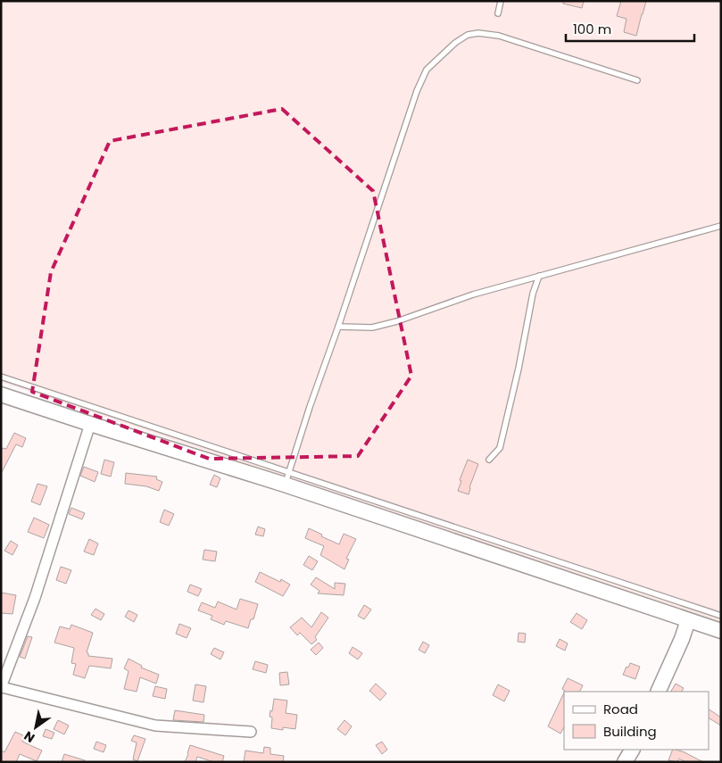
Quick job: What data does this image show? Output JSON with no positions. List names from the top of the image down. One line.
{"legend":["Road","Building"],"scale_bar":"100 m","north":"bottom left"}
